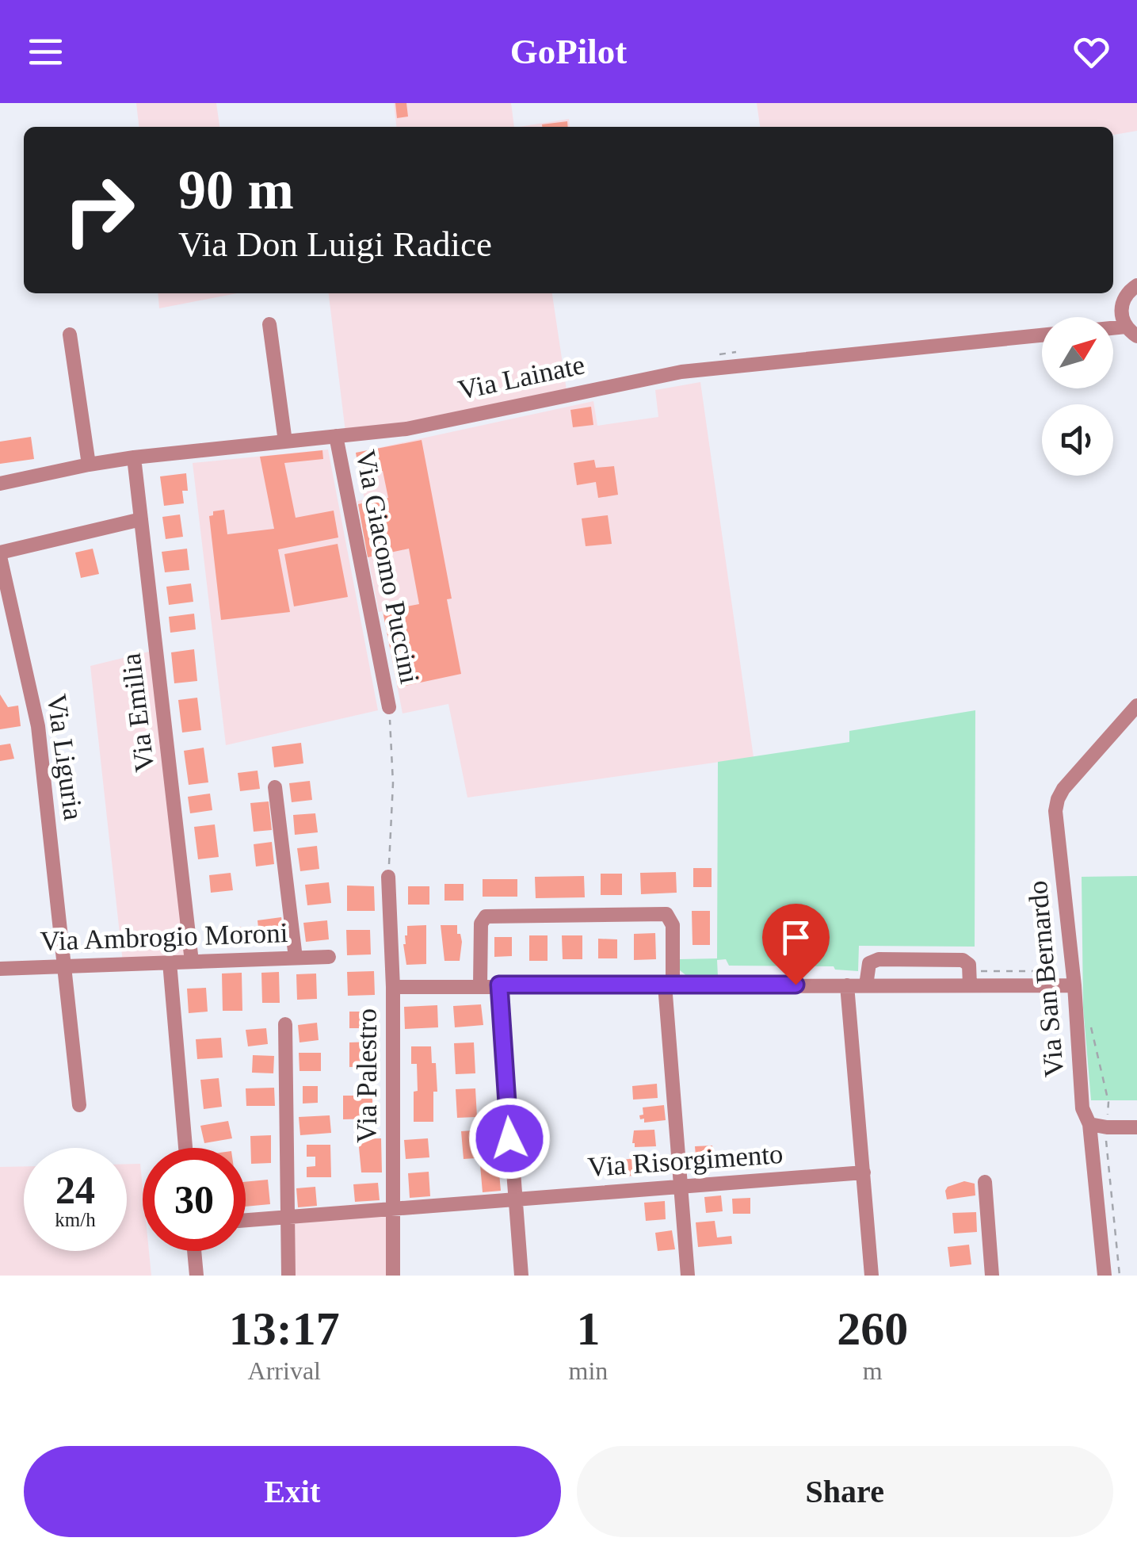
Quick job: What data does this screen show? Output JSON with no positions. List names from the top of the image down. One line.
{"streets":{"street":["Via Lainate","Via Giacomo Puccini","Via Emilia","Via Liguria","Via Ambrogio Moroni","Via San Bernardo","Via Palestro","Via Risorgimento"]},"crossings":[["Via Lainate","Via Giacomo Puccini"],["Via Lainate","Via Emilia"],["Via Emilia","Via Ambrogio Moroni"],["Via Liguria","Via Ambrogio Moroni"],["Via Palestro","Via Risorgimento"]],"north":"top right","page":{"header":"GoPilot","turn":["90 m","Via Don Luigi Radice"],"speed":"24 km/h","limit":"30","eta":["13:17","Arrival","1","min","260","m"],"buttons":["Exit","Share"]}}
